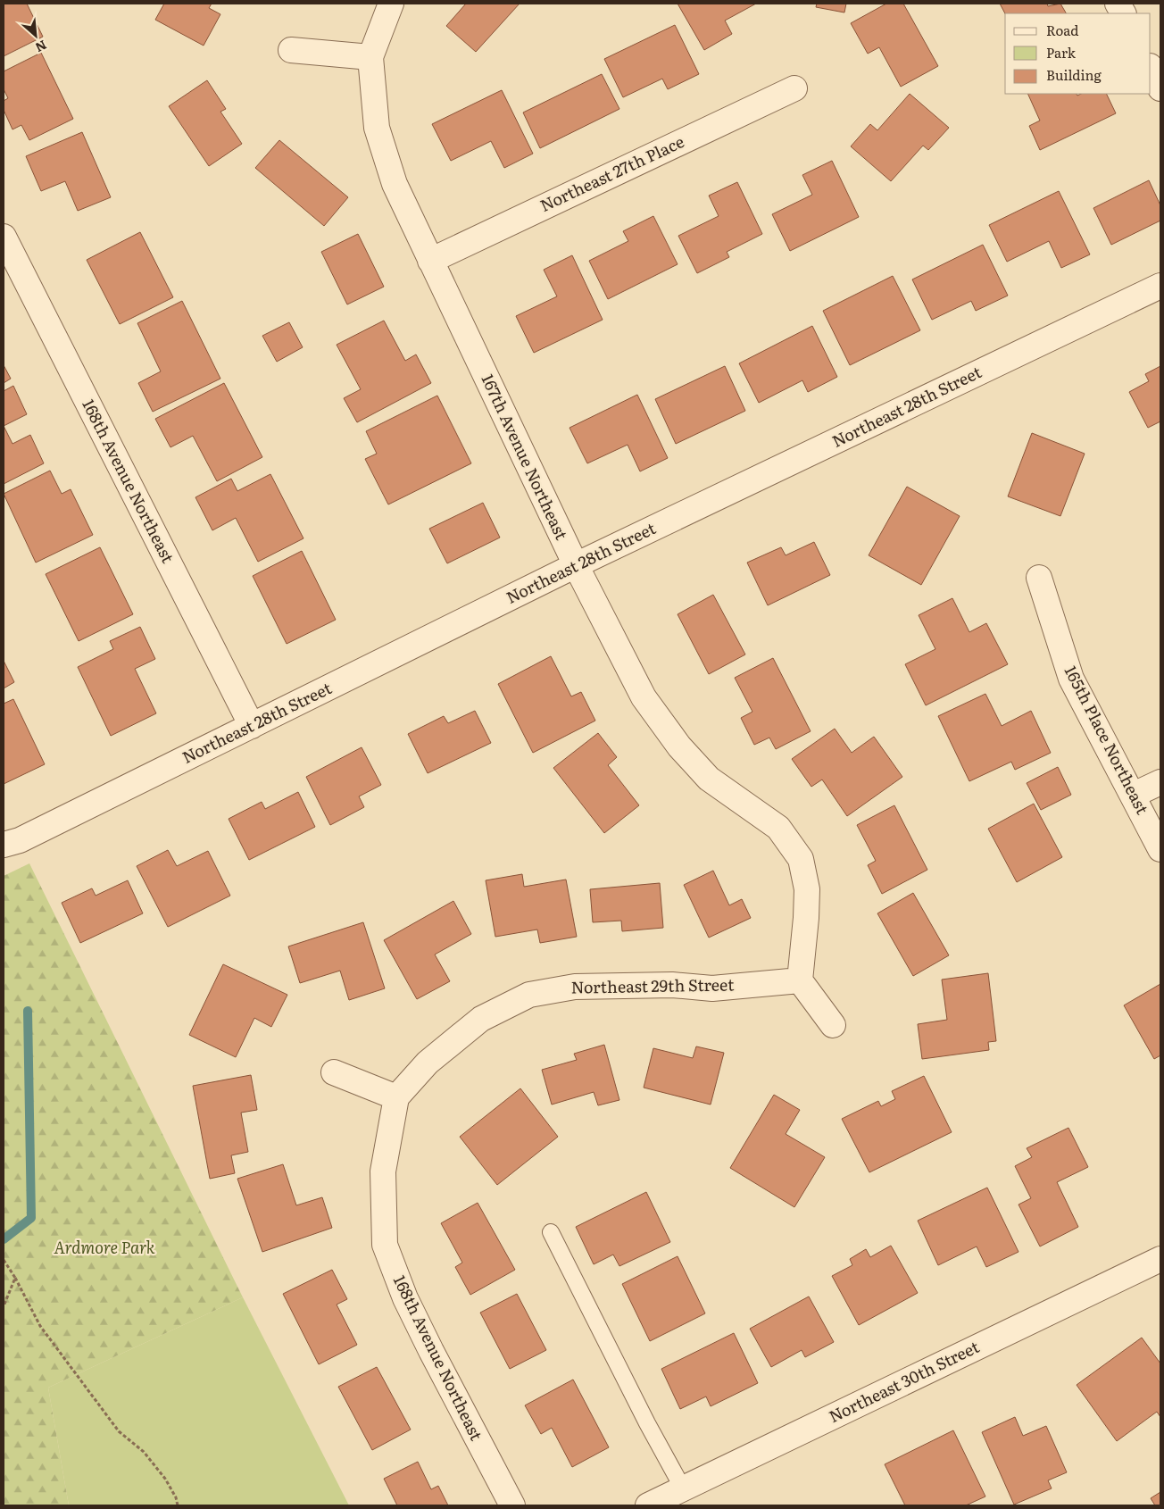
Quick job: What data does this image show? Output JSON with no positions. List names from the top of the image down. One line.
{"streets":{"street":["Northeast 27th Place","Northeast 28th Street","167th Avenue Northeast","168th Avenue Northeast","165th Place Northeast","Northeast 29th Street","Northeast 30th Street"]},"crossings":[["Northeast 27th Place","167th Avenue Northeast"],["Northeast 28th Street","167th Avenue Northeast"],["Northeast 28th Street","168th Avenue Northeast"],["167th Avenue Northeast","Northeast 29th Street"],["168th Avenue Northeast","Northeast 29th Street"]],"parks":["Ardmore Park"],"legend":["Road","Park","Building"],"north":"bottom right"}
